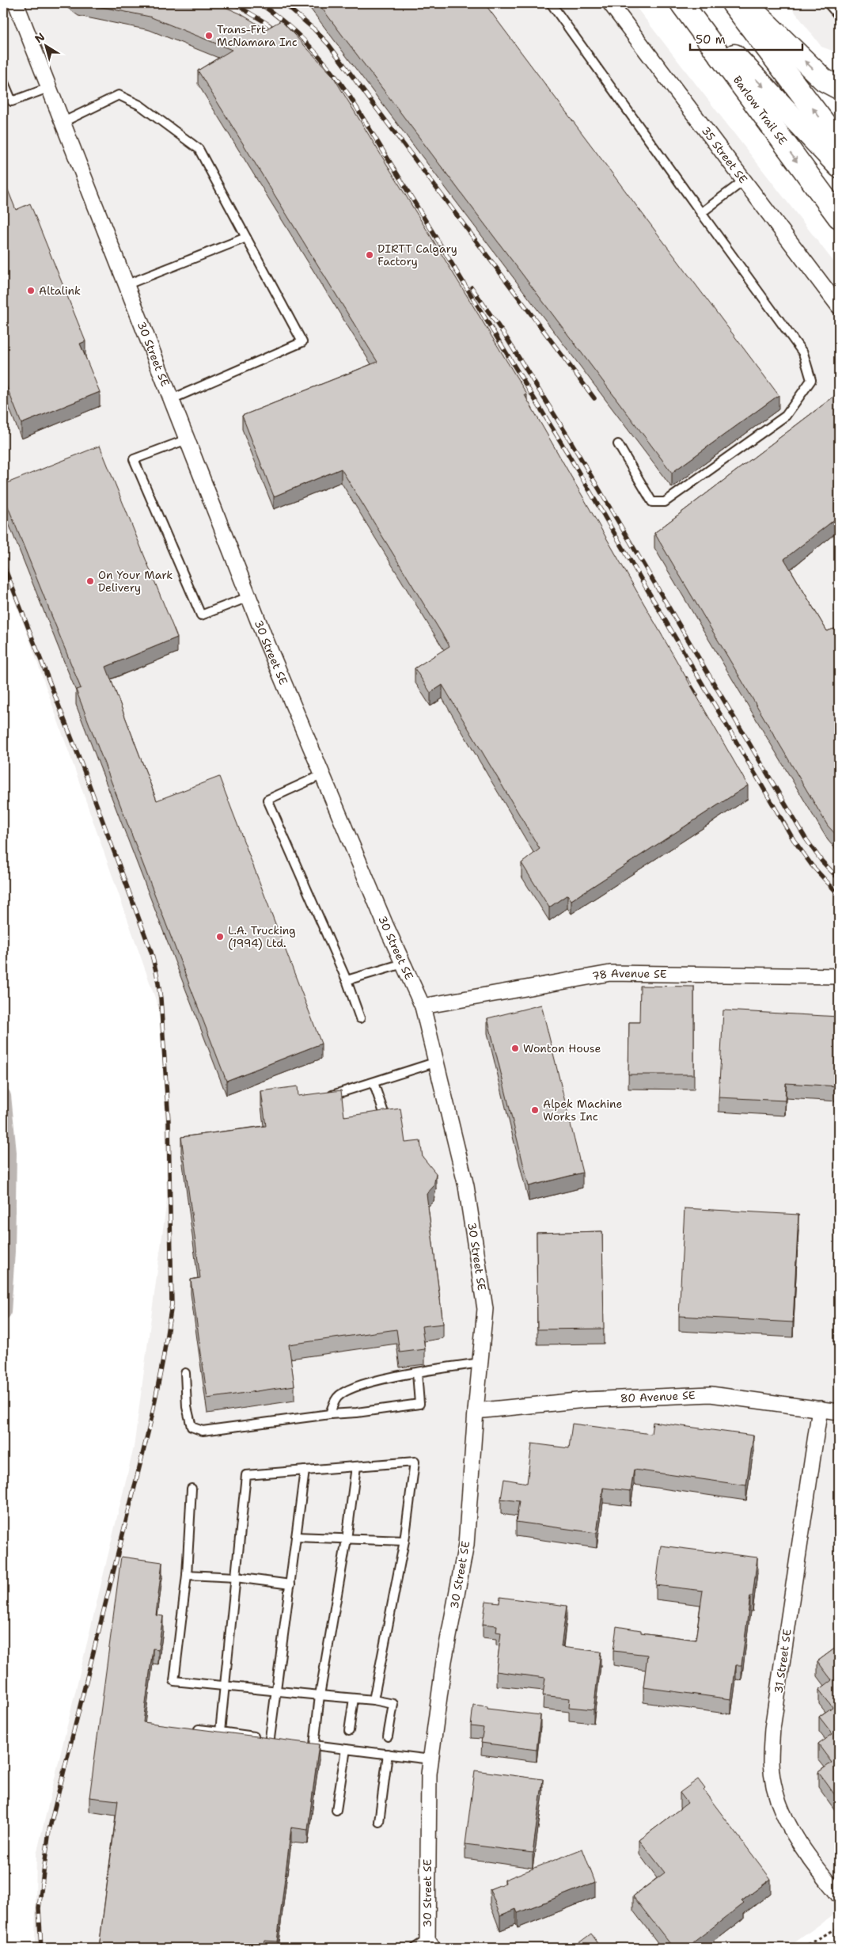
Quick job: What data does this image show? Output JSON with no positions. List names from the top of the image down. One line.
{"streets":{"main road":["Barlow Trail SE"],"street":["35 Street SE","30 Street SE","78 Avenue SE","80 Avenue SE","31 Street SE"]},"crossings":[["30 Street SE","78 Avenue SE"],["30 Street SE","80 Avenue SE"],["80 Avenue SE","31 Street SE"]],"places":["Trans-Frt McNamara Inc","DIRTT Calgary Factory","Altalink","On Your Mark Delivery","L.A. Trucking (1994) Ltd.","Wonton House","Alpek Machine Works Inc"],"scale_bar":"50 m","north":"top left"}
